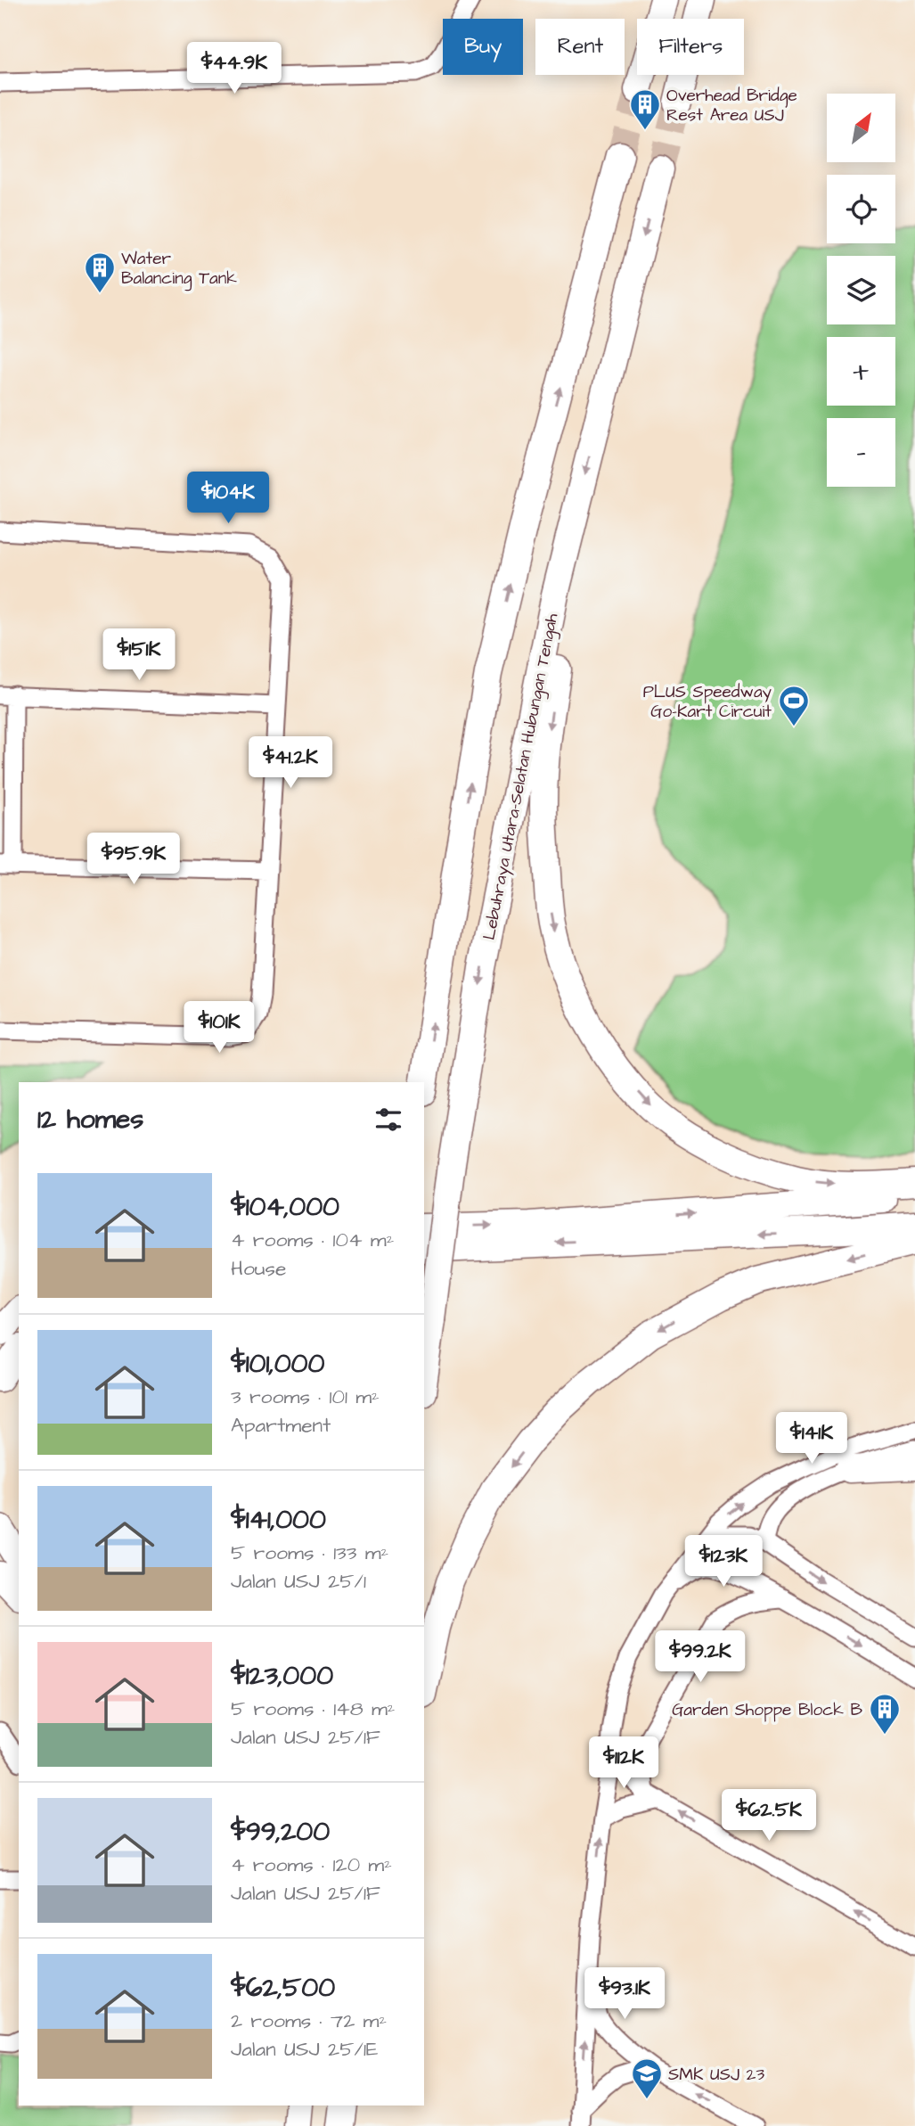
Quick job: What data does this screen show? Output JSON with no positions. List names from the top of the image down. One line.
{"streets":{"highway":["Lebuhraya Utara–Selatan Hubungan Tengah"]},"places":{"building":["Overhead Bridge Rest Area USJ","Water Balancing Tank","Garden Shoppe Block B"],"sports":["PLUS Speedway Go-Kart Circuit"],"school or university":["SMK USJ 23"]},"north":"top right","page":{"chip":["Buy","Rent","Filters"],"price":["$44.9K","$104K","$151K","$41.2K","$95.9K","$101K","$141K","$123K","$99.2K","$112K","$62.5K","$93.1K"],"map_buttons":["+","−"],"heading":"12 homes","list":[{"name":"$104,000","note":"4 rooms · 104 m² · House"},{"name":"$101,000","note":"3 rooms · 101 m² · Apartment"},{"name":"$141,000","note":"5 rooms · 133 m² · Jalan USJ 25/1"},{"name":"$123,000","note":"5 rooms · 148 m² · Jalan USJ 25/1F"},{"name":"$99,200","note":"4 rooms · 120 m² · Jalan USJ 25/1F"},{"name":"$62,500","note":"2 rooms · 72 m² · Jalan USJ 25/1E"}]}}
